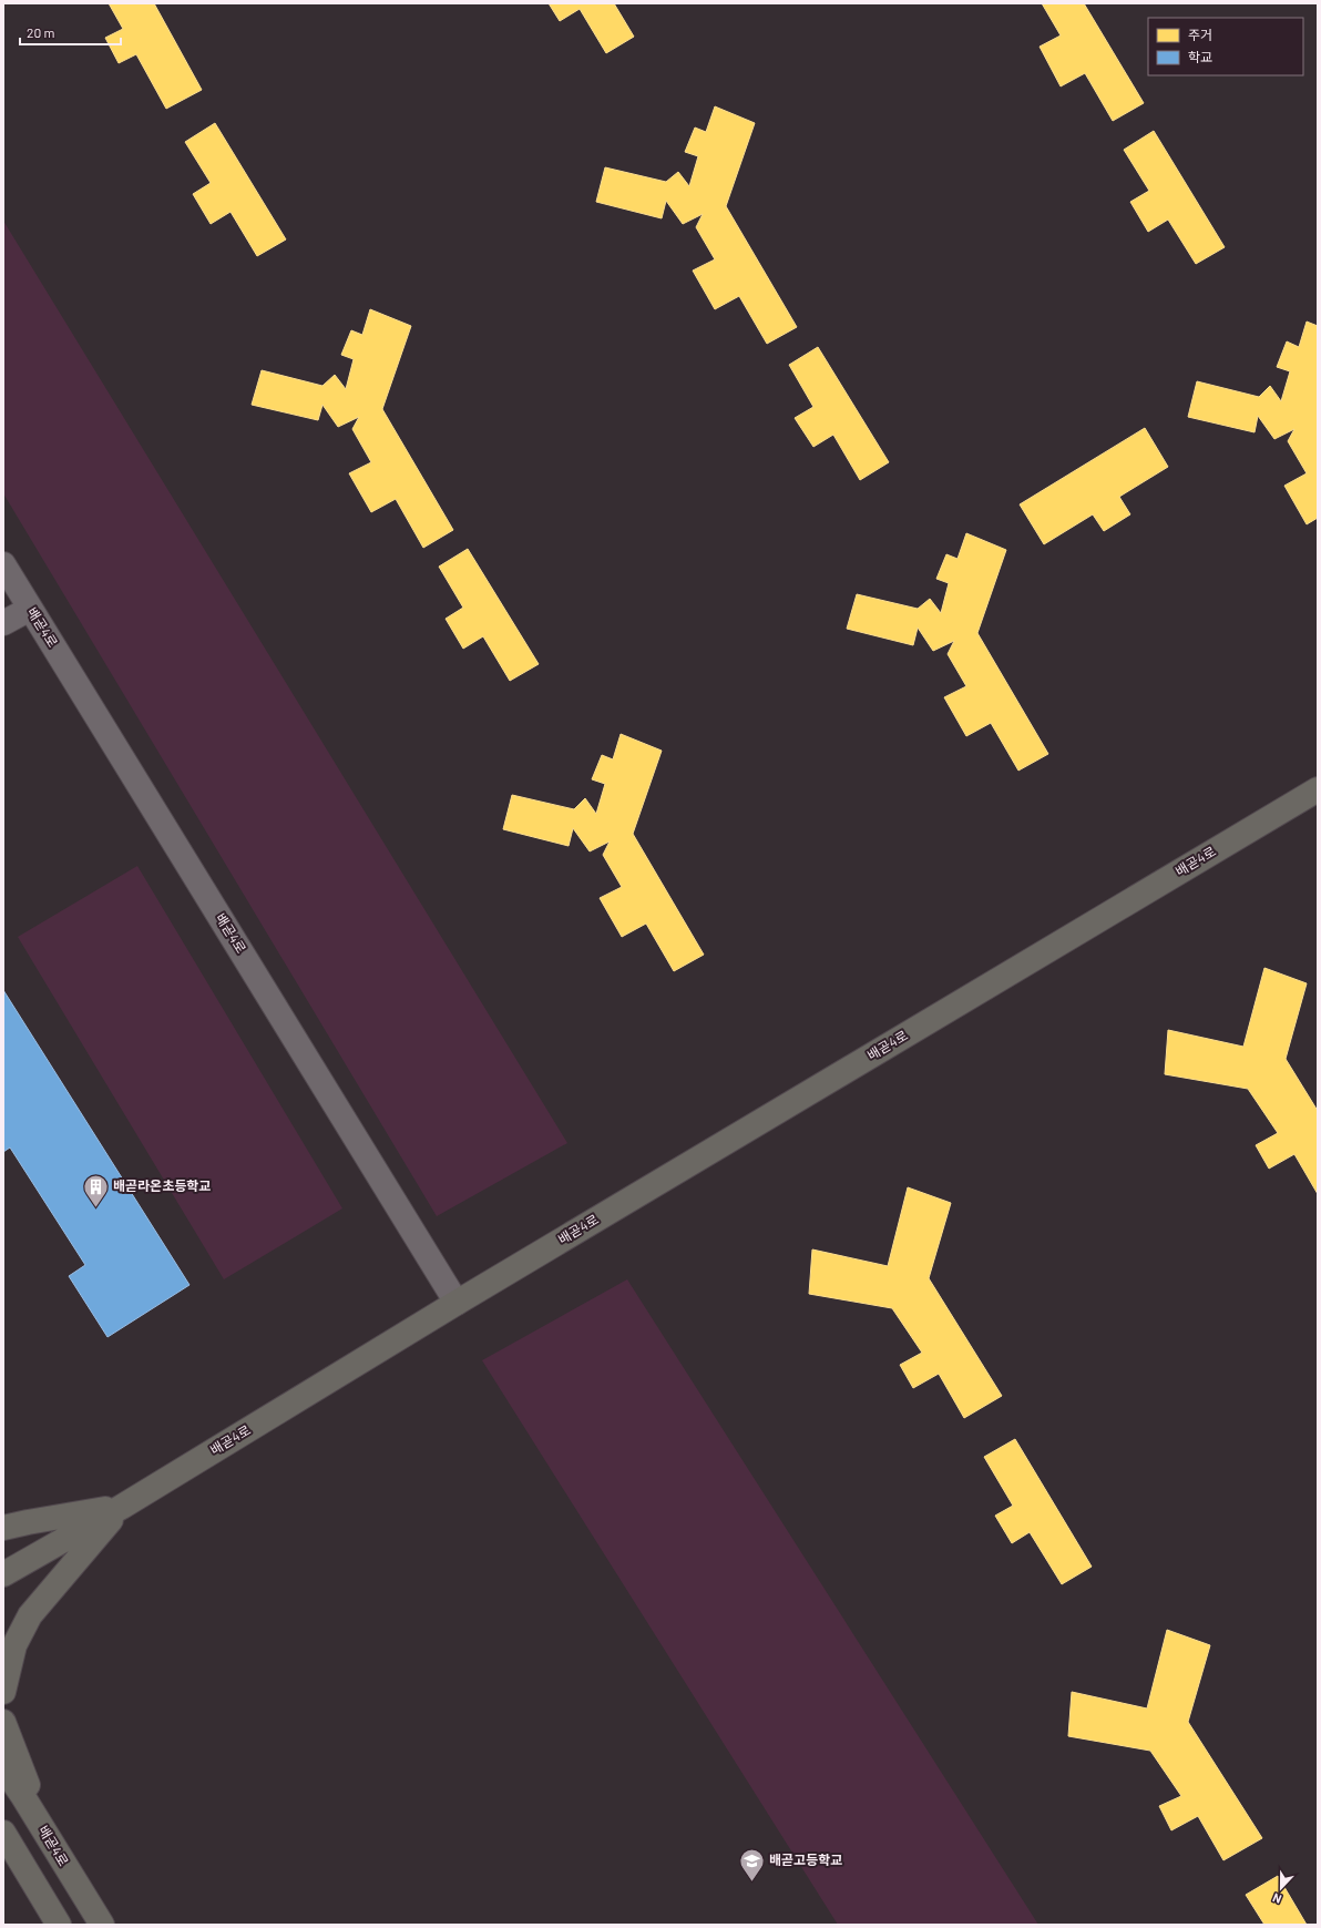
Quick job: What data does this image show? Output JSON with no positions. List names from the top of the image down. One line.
{"streets":{"main road":["배곧4로"]},"places":{"building":["배곧라온초등학교"],"school or university":["배곧고등학교"]},"legend":["주거","학교"],"scale_bar":"20 m","north":"bottom"}
